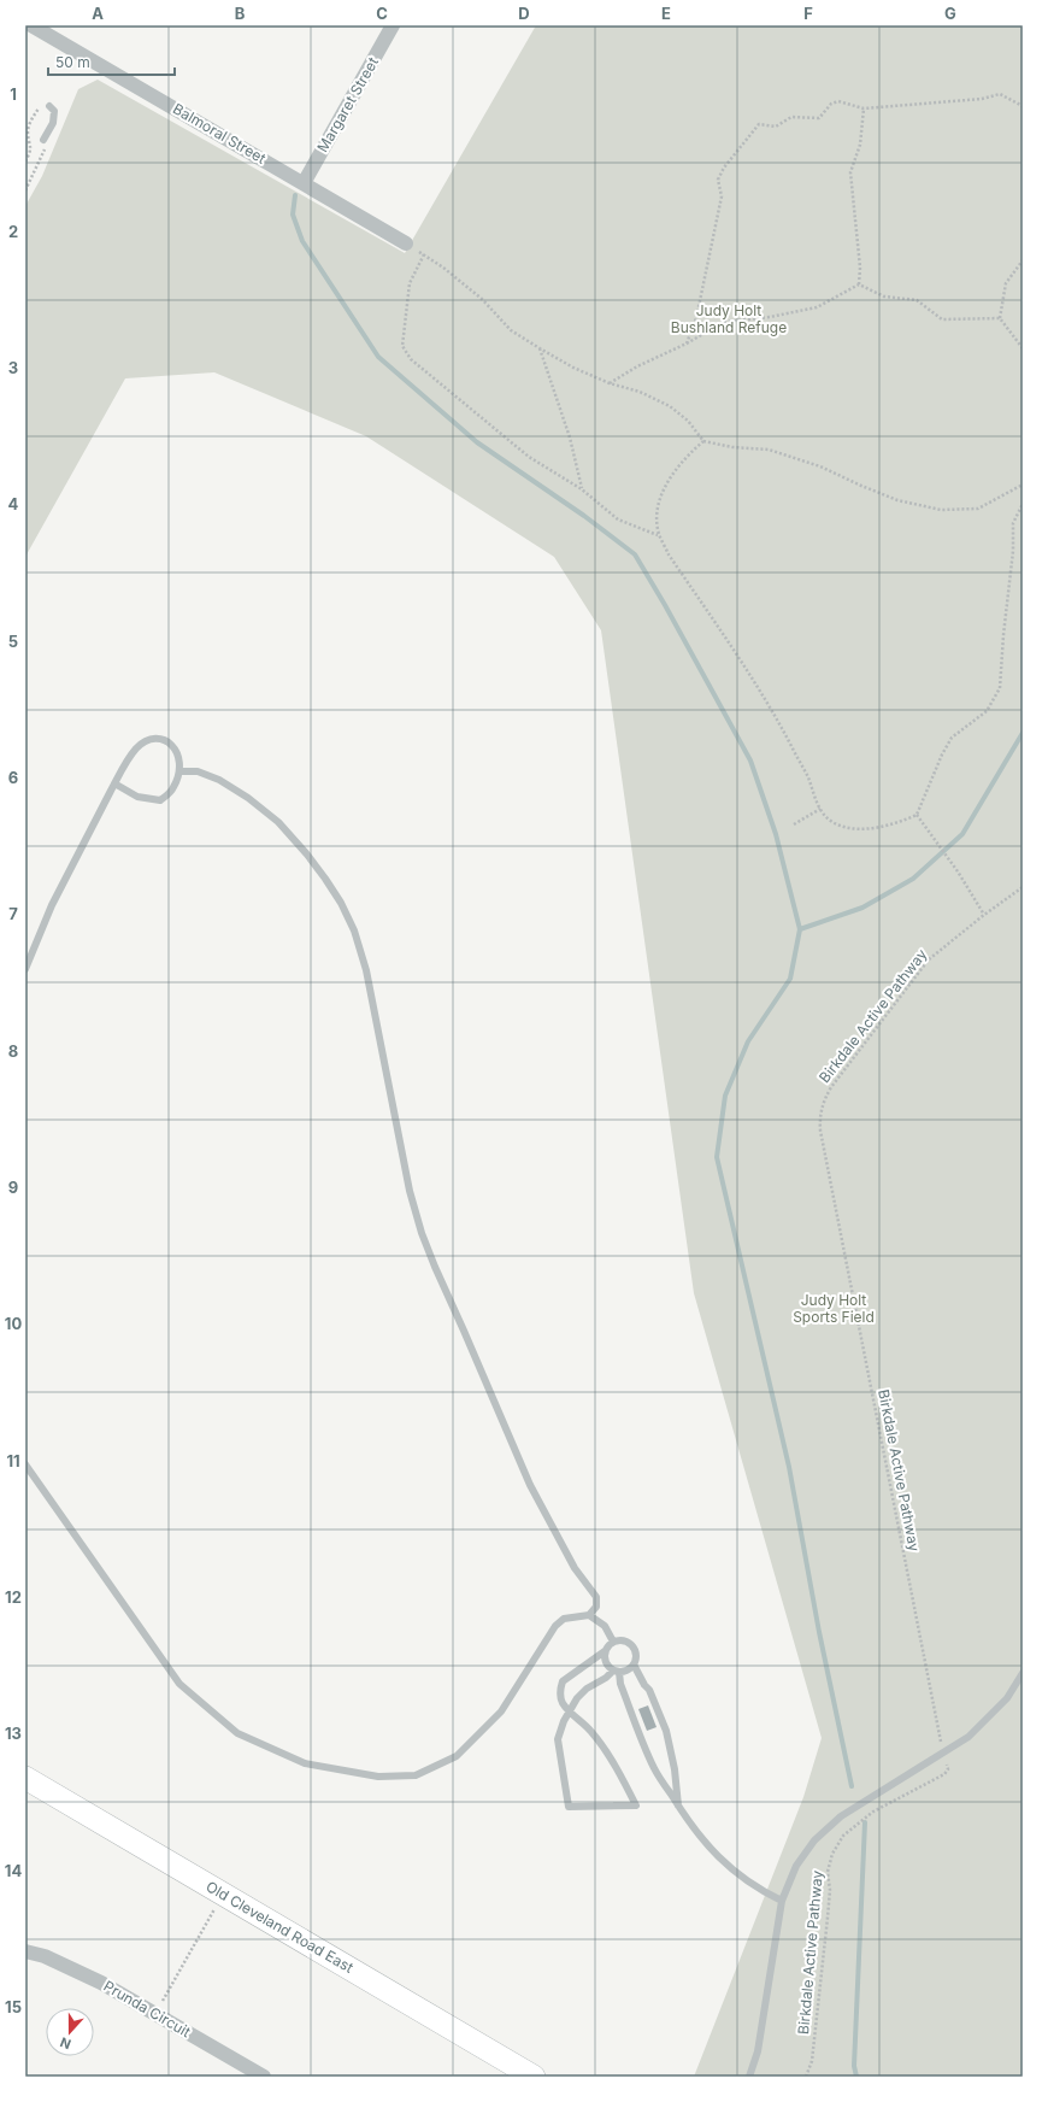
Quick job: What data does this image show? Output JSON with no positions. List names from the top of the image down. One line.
{"streets":{"main road":["Old Cleveland Road East"],"street":["Margaret Street","Balmoral Street","Prunda Circuit"],"path":["Birkdale Active Pathway"]},"crossings":[["Margaret Street","Balmoral Street"]],"parks":["Judy Holt Bushland Refuge","Judy Holt Sports Field"],"scale_bar":"50 m","north":"bottom","grid":{"columns":["A","B","C","D","E","F","G"],"rows":["1","2","3","4","5","6","7","8","9","10","11","12","13","14","15"]}}
